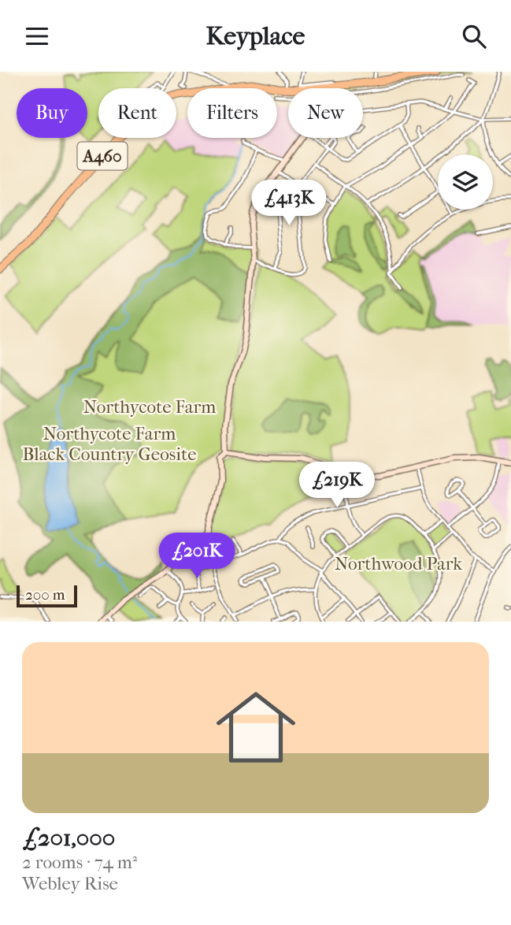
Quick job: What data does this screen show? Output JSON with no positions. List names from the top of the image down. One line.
{"streets":{"highway":["A460"]},"parks":["Northycote Farm","Northycote Farm Black Country Geosite","Northwood Park"],"scale_bar":"200 m","page":{"header":"Keyplace","chip":["Buy","Rent","Filters","New"],"price":["£413K","£219K","£201K"],"scale":"200 m","list":[{"name":"£201,000","note":"2 rooms · 74 m² · Webley Rise"}]}}
